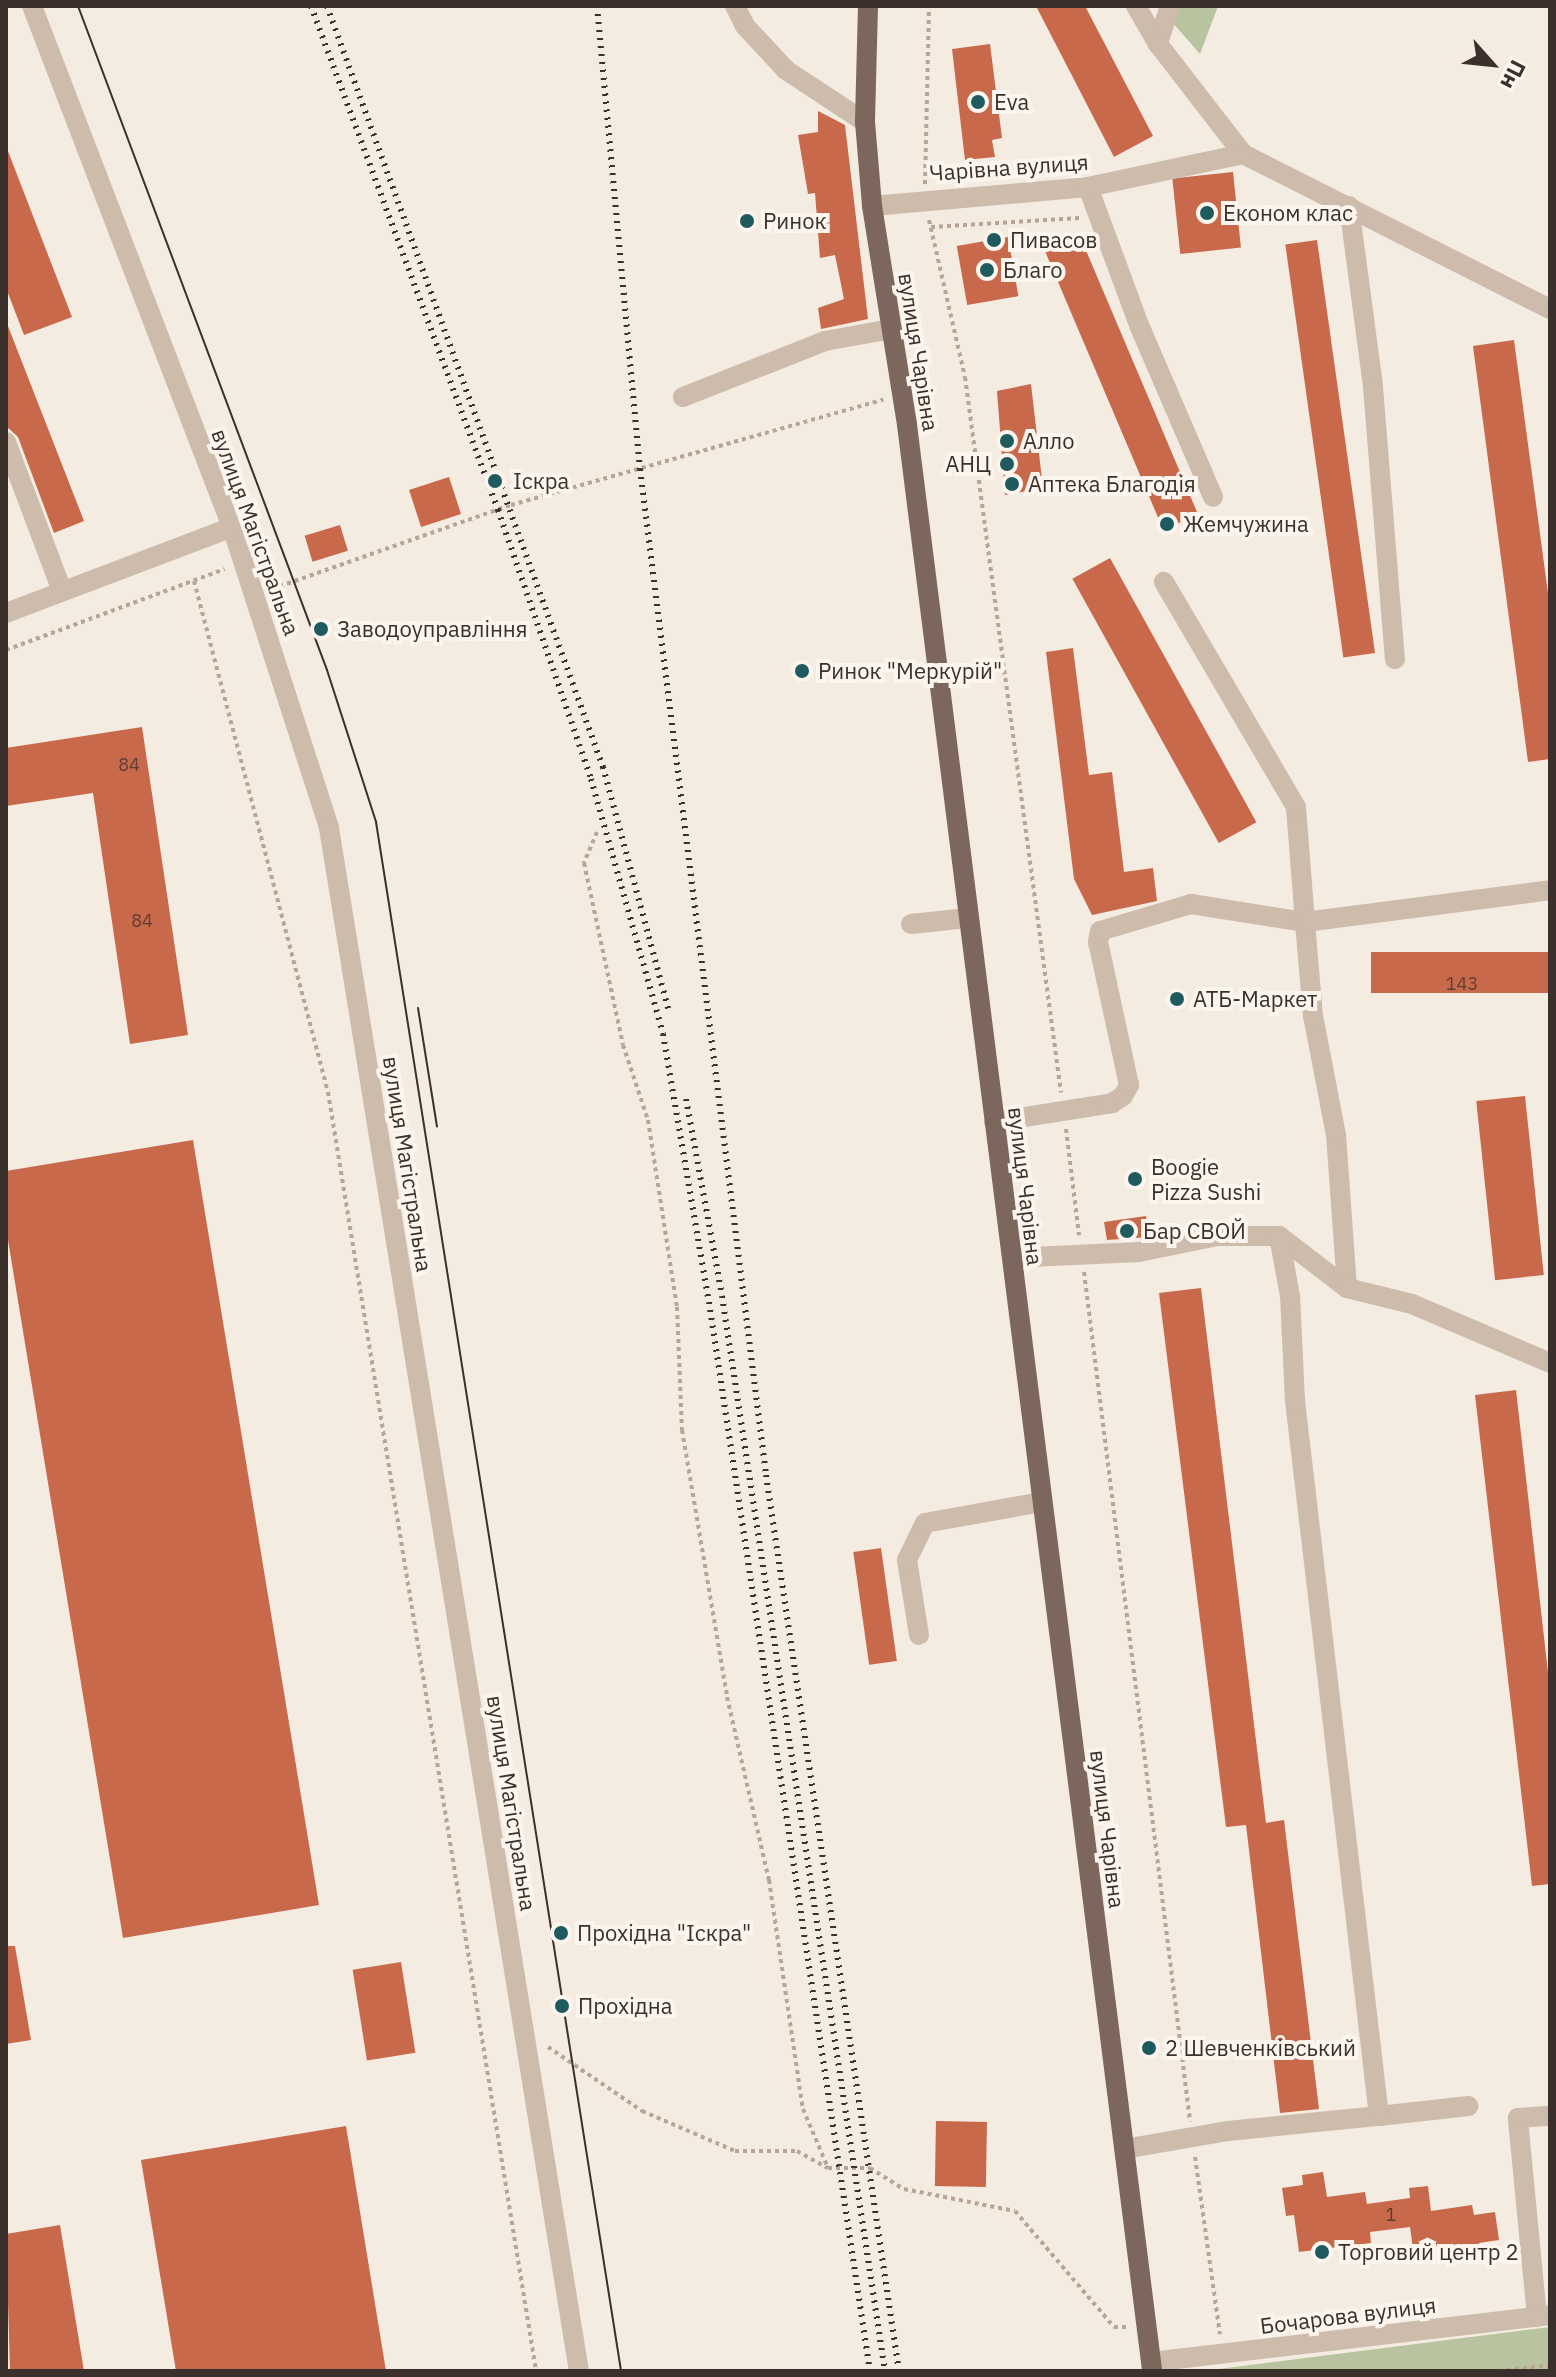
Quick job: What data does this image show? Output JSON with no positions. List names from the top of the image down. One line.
{"streets":{"main road":["вулиця Чарівна"],"street":["Чарівна вулиця","вулиця Магістральна","Бочарова вулиця"]},"crossings":[["Чарівна вулиця","вулиця Чарівна"],["вулиця Чарівна","Бочарова вулиця"]],"places":["Eva","Економ клас","Ринок","Пивасов","Благо","Алло","АНЦ","Іскра","Аптека Благодія","Жемчужина","Заводоуправління","Ринок \"Меркурій\"","АТБ-Маркет","Boogie Pizza Sushi","Бар СВОЙ","Прохідна \"Іскра\"","Прохідна","2 Шевченківський","Торговий центр 2"],"house_numbers":["84","84","143","1"],"north":"bottom right"}
